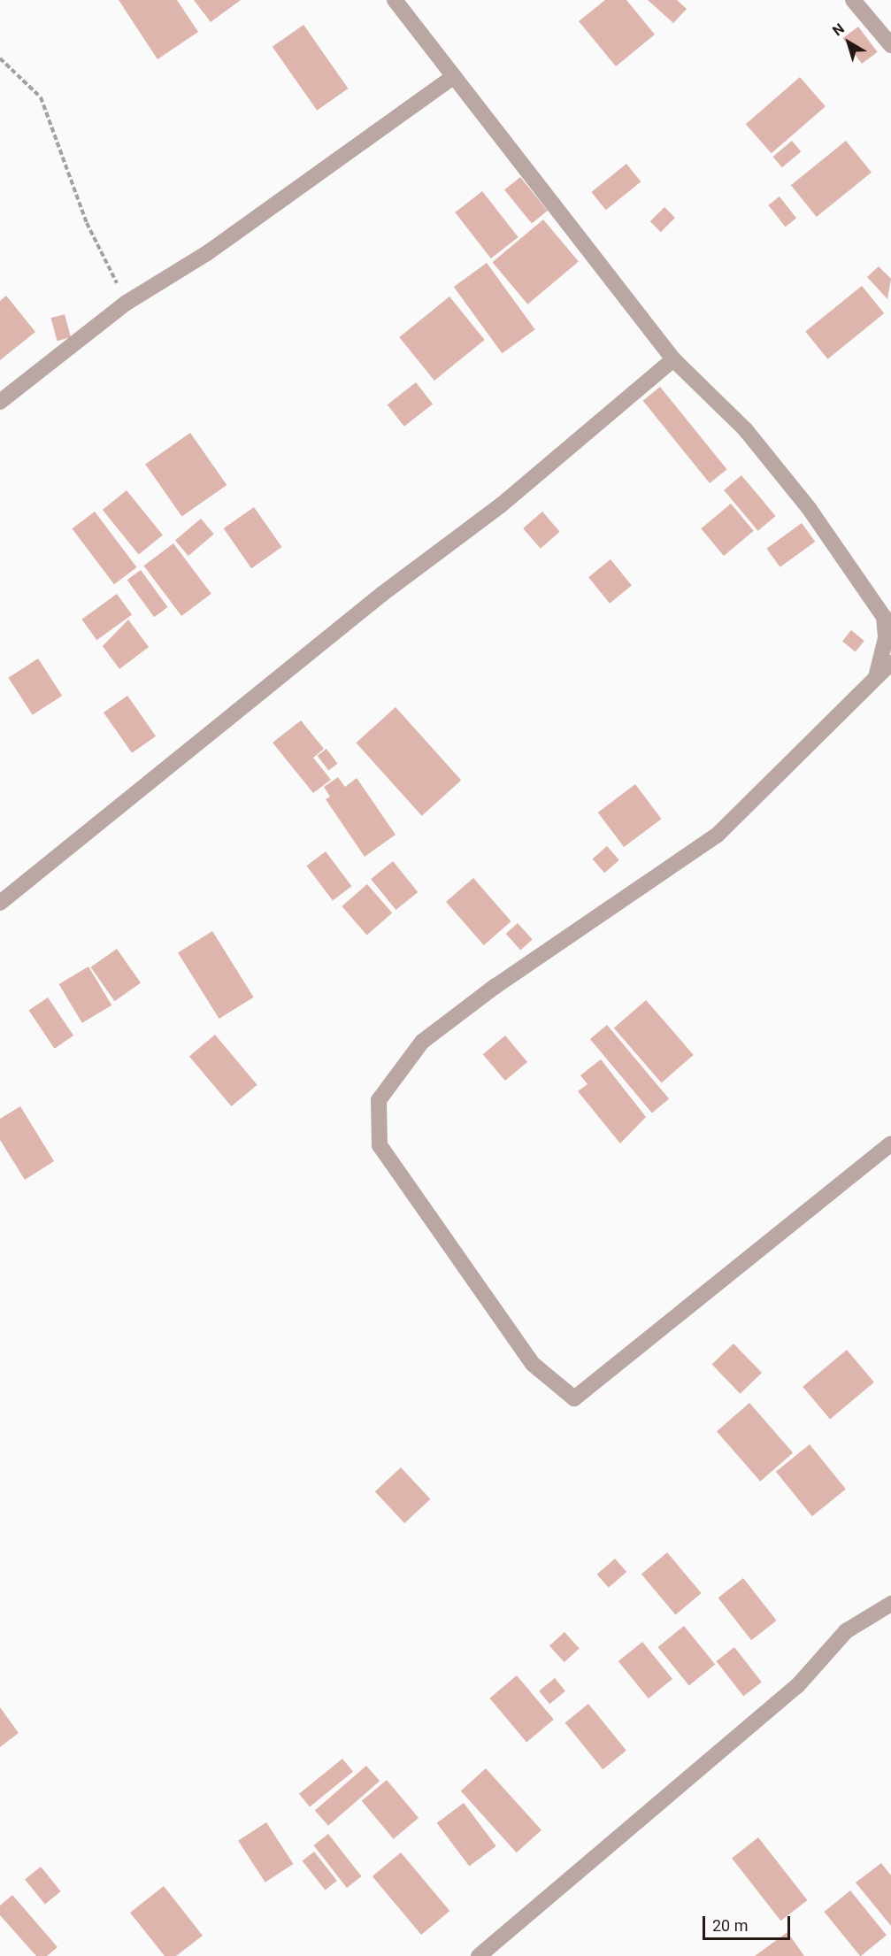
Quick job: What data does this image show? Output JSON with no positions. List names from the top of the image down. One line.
{"scale_bar":"20 m","north":"top left"}
